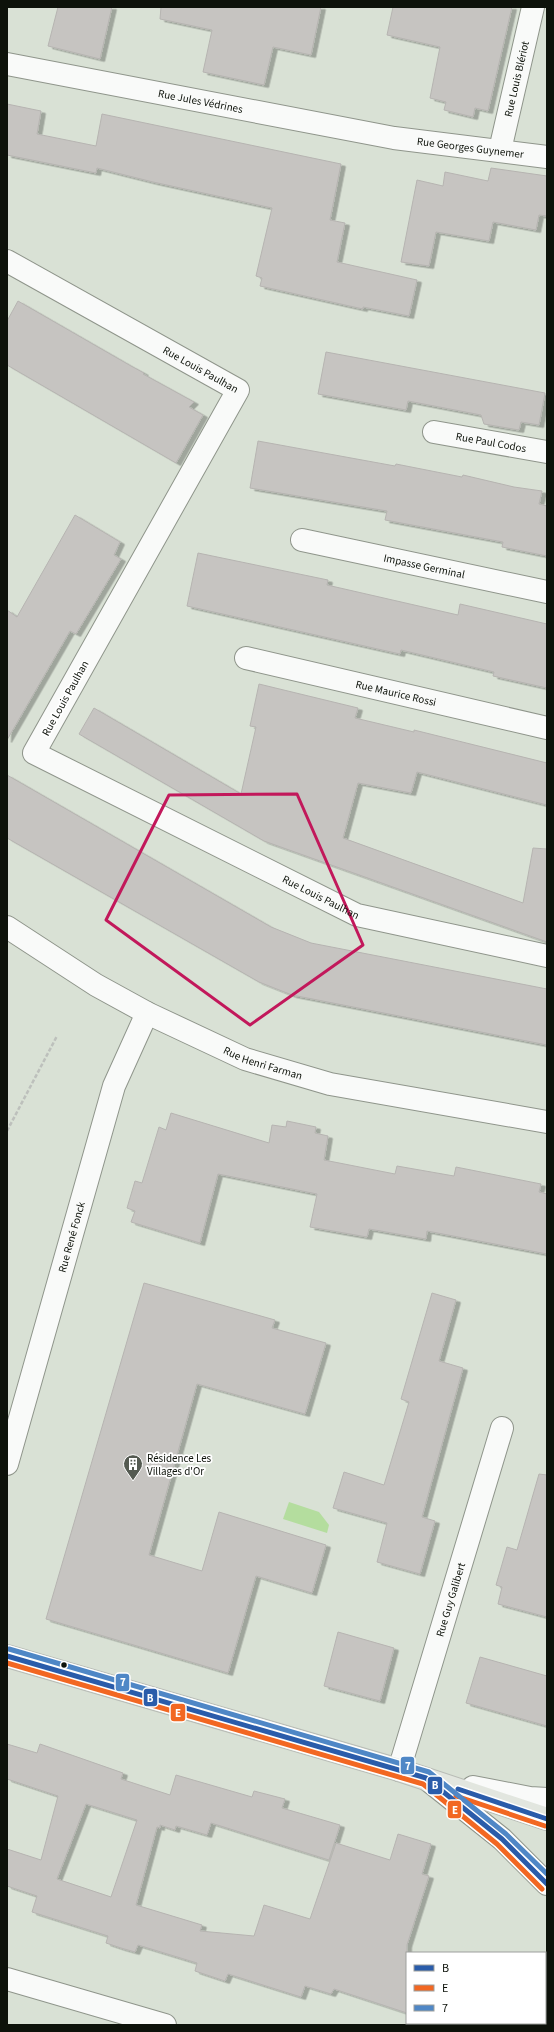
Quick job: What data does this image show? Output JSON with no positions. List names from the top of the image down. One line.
{"streets":{"street":["Rue Louis Blériot","Rue Jules Védrines","Rue Georges Guynemer","Rue Louis Paulhan","Rue Paul Codos","Impasse Germinal","Rue Maurice Rossi","Rue Henri Farman","Rue René Fonck","Rue Guy Galibert"]},"crossings":[["Rue Louis Blériot","Rue Georges Guynemer"],["Rue Jules Védrines","Rue Georges Guynemer"],["Rue Henri Farman","Rue René Fonck"]],"places":{"building":["Résidence Les Villages d'Or"]},"lines":["transit line 7","transit line B","transit line E"],"legend":["B","E","7"]}
